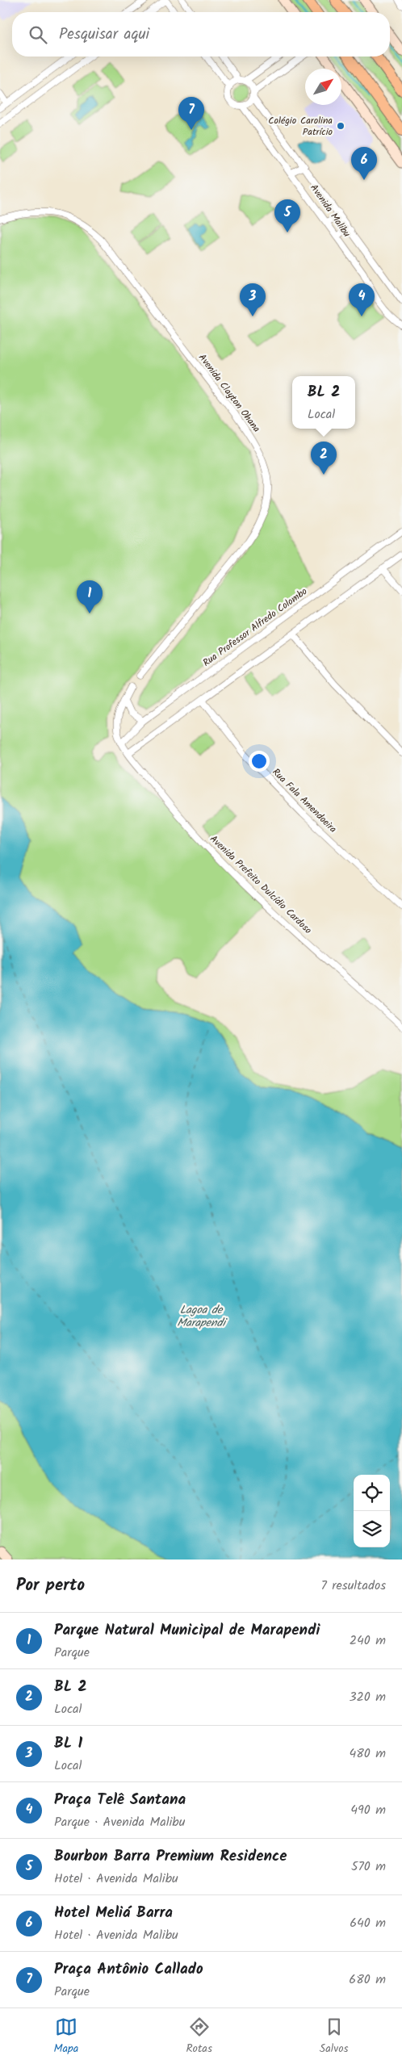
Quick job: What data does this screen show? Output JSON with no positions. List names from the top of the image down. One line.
{"streets":{"street":["Avenida Malibu","Avenida Clayton Ohana","Rua Professor Alfredo Colombo","Rua Fala Amendoeira","Avenida Prefeito Dulcídio Cardoso"]},"crossings":[["Rua Professor Alfredo Colombo","Avenida Prefeito Dulcídio Cardoso"]],"water":["Lagoa de Marapendi"],"places":["Colégio Carolina Patrício"],"north":"top right","page":{"search":"Pesquisar aqui","pins":["7","6","5","3","4","2","1"],"popup":["BL 2","Local"],"heading":["Por perto","7 resultados"],"list":[{"mark":"1","name":"Parque Natural Municipal de Marapendi","note":"Parque","value":"240 m"},{"mark":"2","name":"BL 2","note":"Local","value":"320 m"},{"mark":"3","name":"BL 1","note":"Local","value":"480 m"},{"mark":"4","name":"Praça Telê Santana","note":"Parque · Avenida Malibu","value":"490 m"},{"mark":"5","name":"Bourbon Barra Premium Residence","note":"Hotel · Avenida Malibu","value":"570 m"},{"mark":"6","name":"Hotel Meliá Barra","note":"Hotel · Avenida Malibu","value":"640 m"},{"mark":"7","name":"Praça Antônio Callado","note":"Parque","value":"680 m"}],"nav":["Mapa","Rotas","Salvos"]}}
